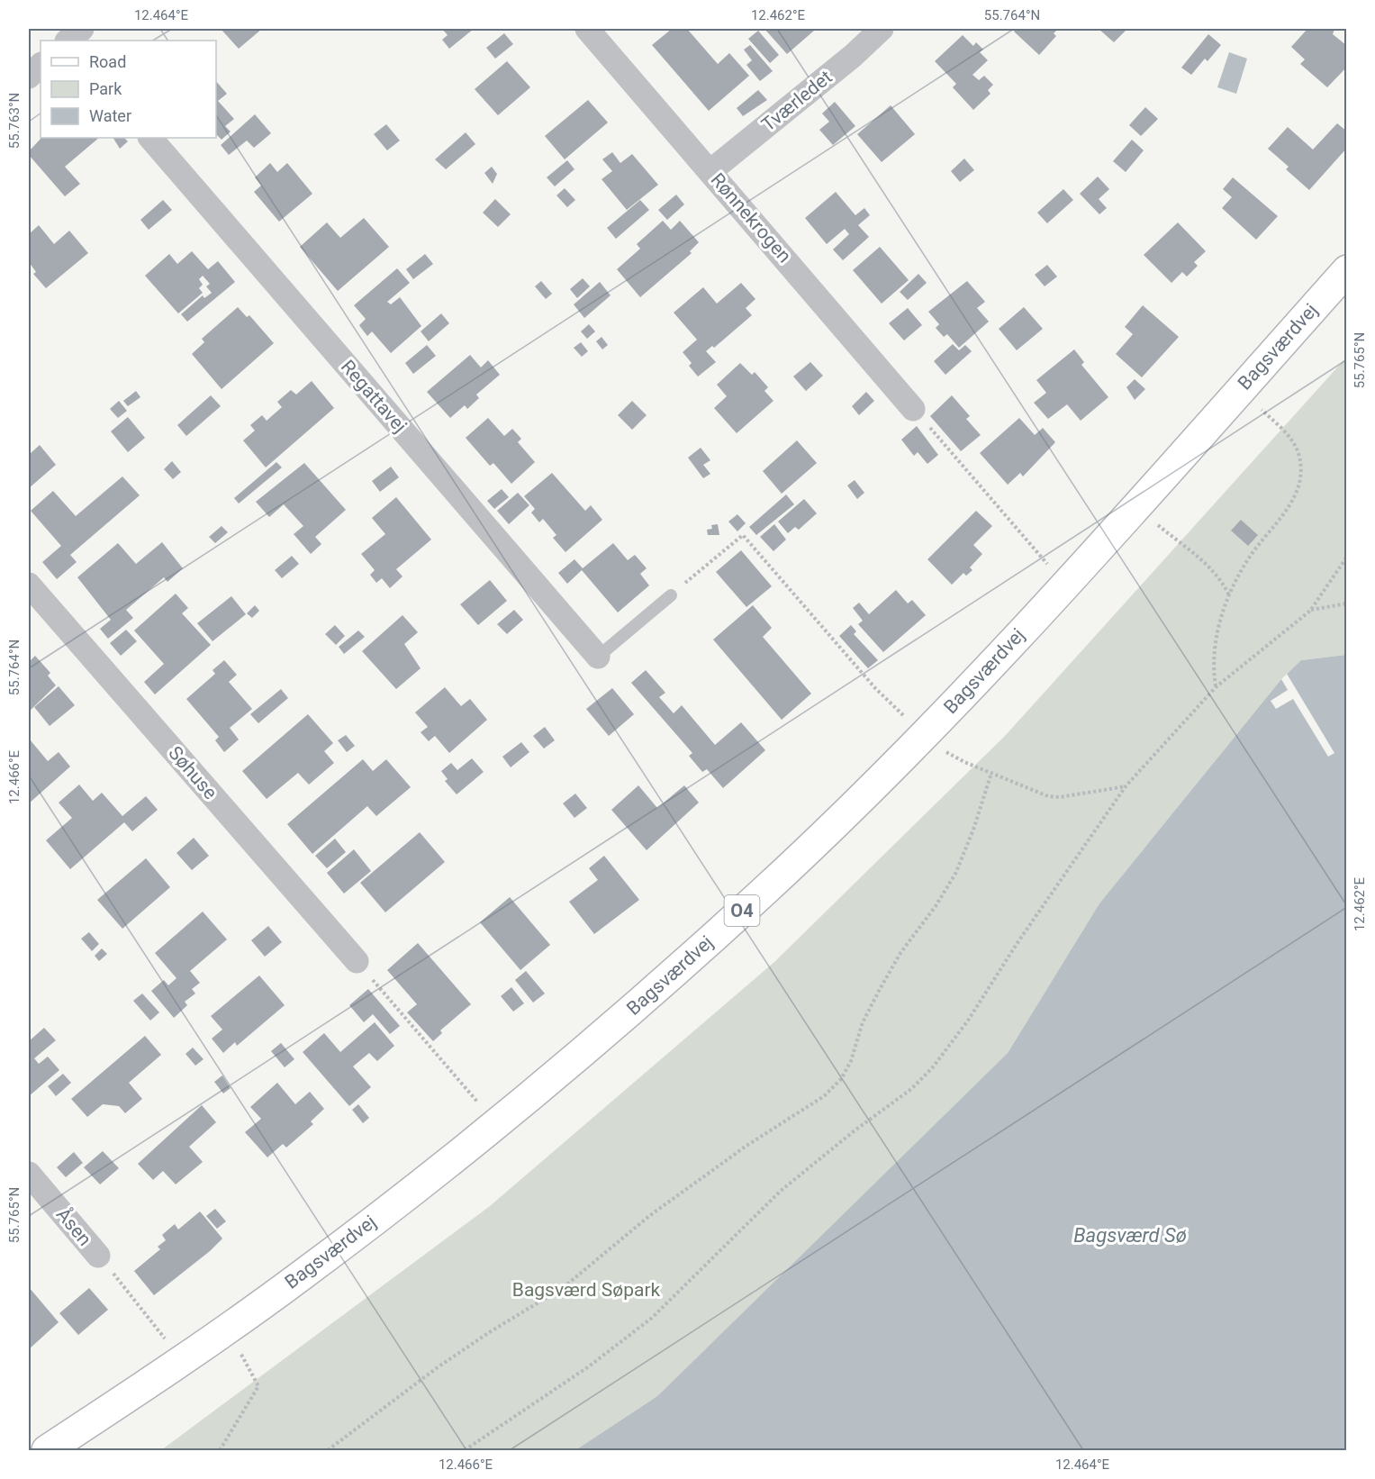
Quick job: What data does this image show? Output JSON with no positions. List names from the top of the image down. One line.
{"streets":{"main road":["Bagsværdvej","O4"],"street":["Tværledet","Rønnekrogen","Regattavej","Søhuse","Åsen"]},"crossings":[["Tværledet","Rønnekrogen"]],"water":["Bagsværd Sø"],"parks":["Bagsværd Søpark"],"legend":["Road","Park","Water"],"coordinates":["12.464°E","12.462°E","55.764°N","55.763°N","55.765°N","12.466°E"]}
